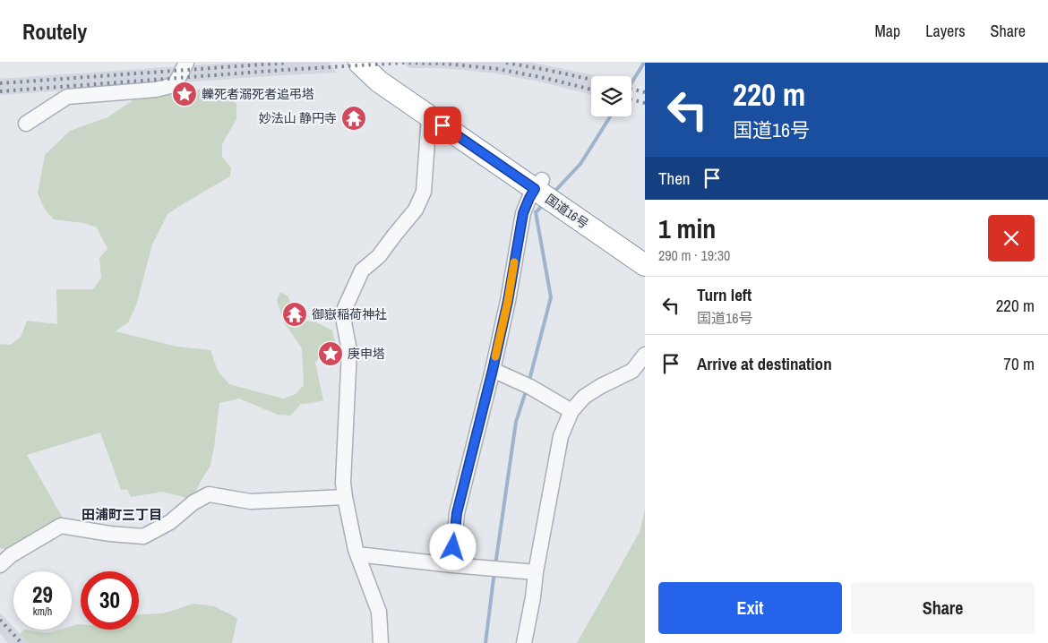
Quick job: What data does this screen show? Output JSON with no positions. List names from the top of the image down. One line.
{"streets":{"highway":["国道16号"]},"districts":["田浦町三丁目"],"places":{"place":["轢死者溺死者追弔塔","庚申塔"],"temple":["妙法山 静円寺","御嶽稲荷神社"]},"page":{"header":"Routely","nav":["Map","Layers","Share"],"turn":["220 m","国道16号"],"then":"Then","heading":["1 min","290 m · 19:30"],"list":[{"name":"Turn left","note":"国道16号","value":"220 m"},{"name":"Arrive at destination","value":"70 m"}],"speed":"29 km/h","limit":"30","buttons":["Exit","Share"]}}
